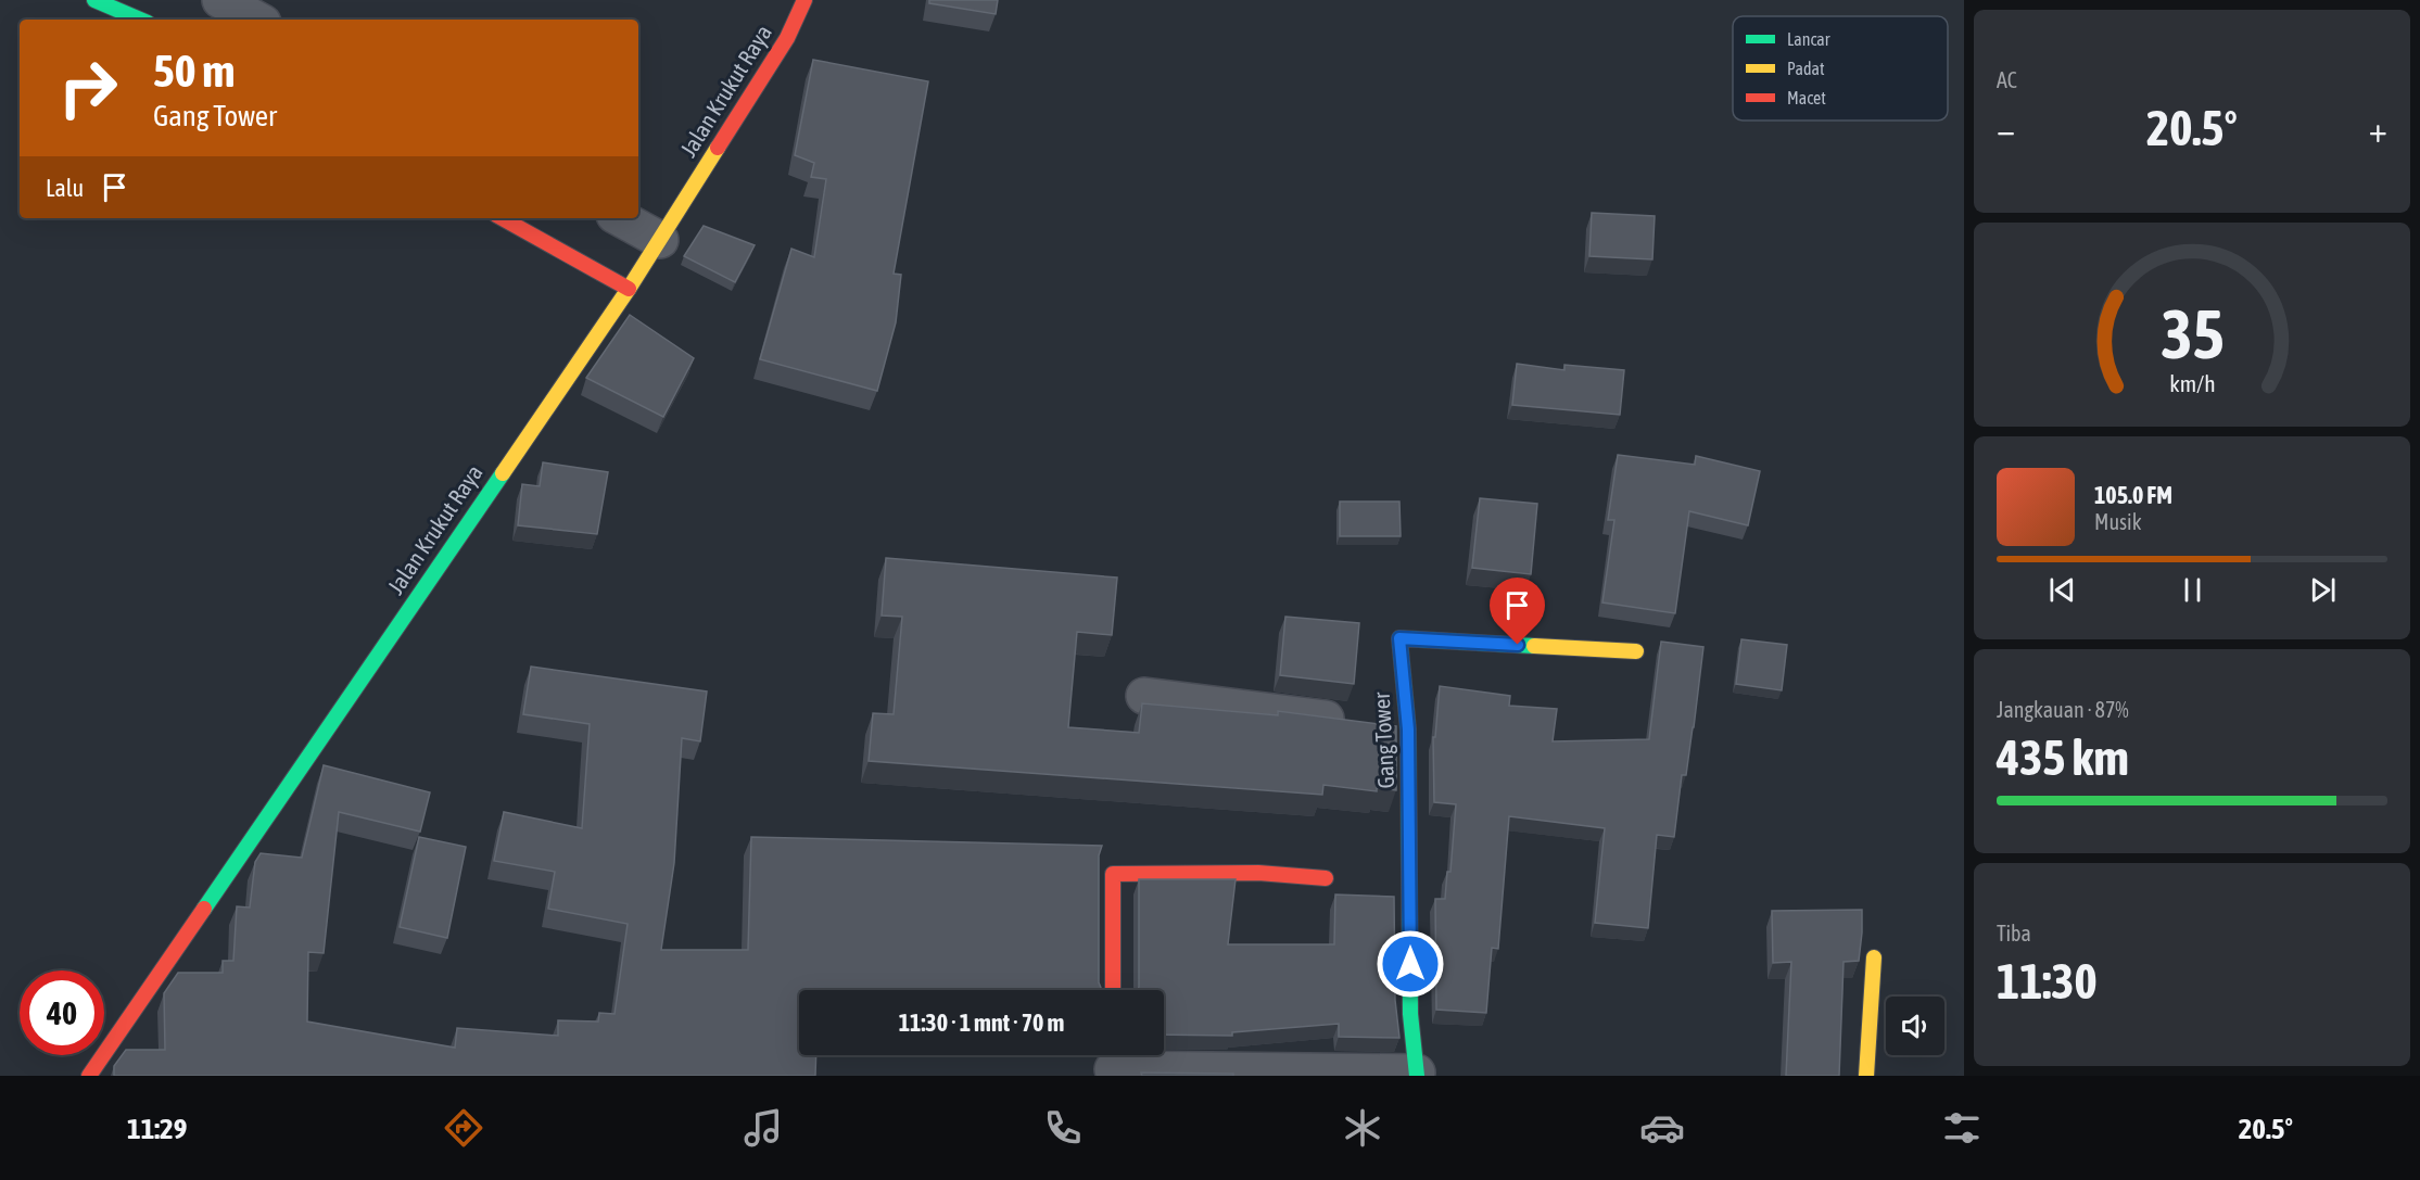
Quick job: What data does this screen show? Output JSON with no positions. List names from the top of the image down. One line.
{"streets":{"street":["Jalan Krukut Raya","Gang Tower"]},"legend":["Lancar","Padat","Macet"],"page":{"tile":["AC",["Jangkauan · 87%","435 km"],["Tiba","11:30"]],"turn":["50 m","Gang Tower"],"heat":["−","20.5°","+"],"then":"Lalu","song":["105.0 FM","Musik"],"limit":"40","trip":"11:30 · 1 mnt · 70 m","tabs":["11:29","20.5°"],"gauge":["35","km/h"]}}
